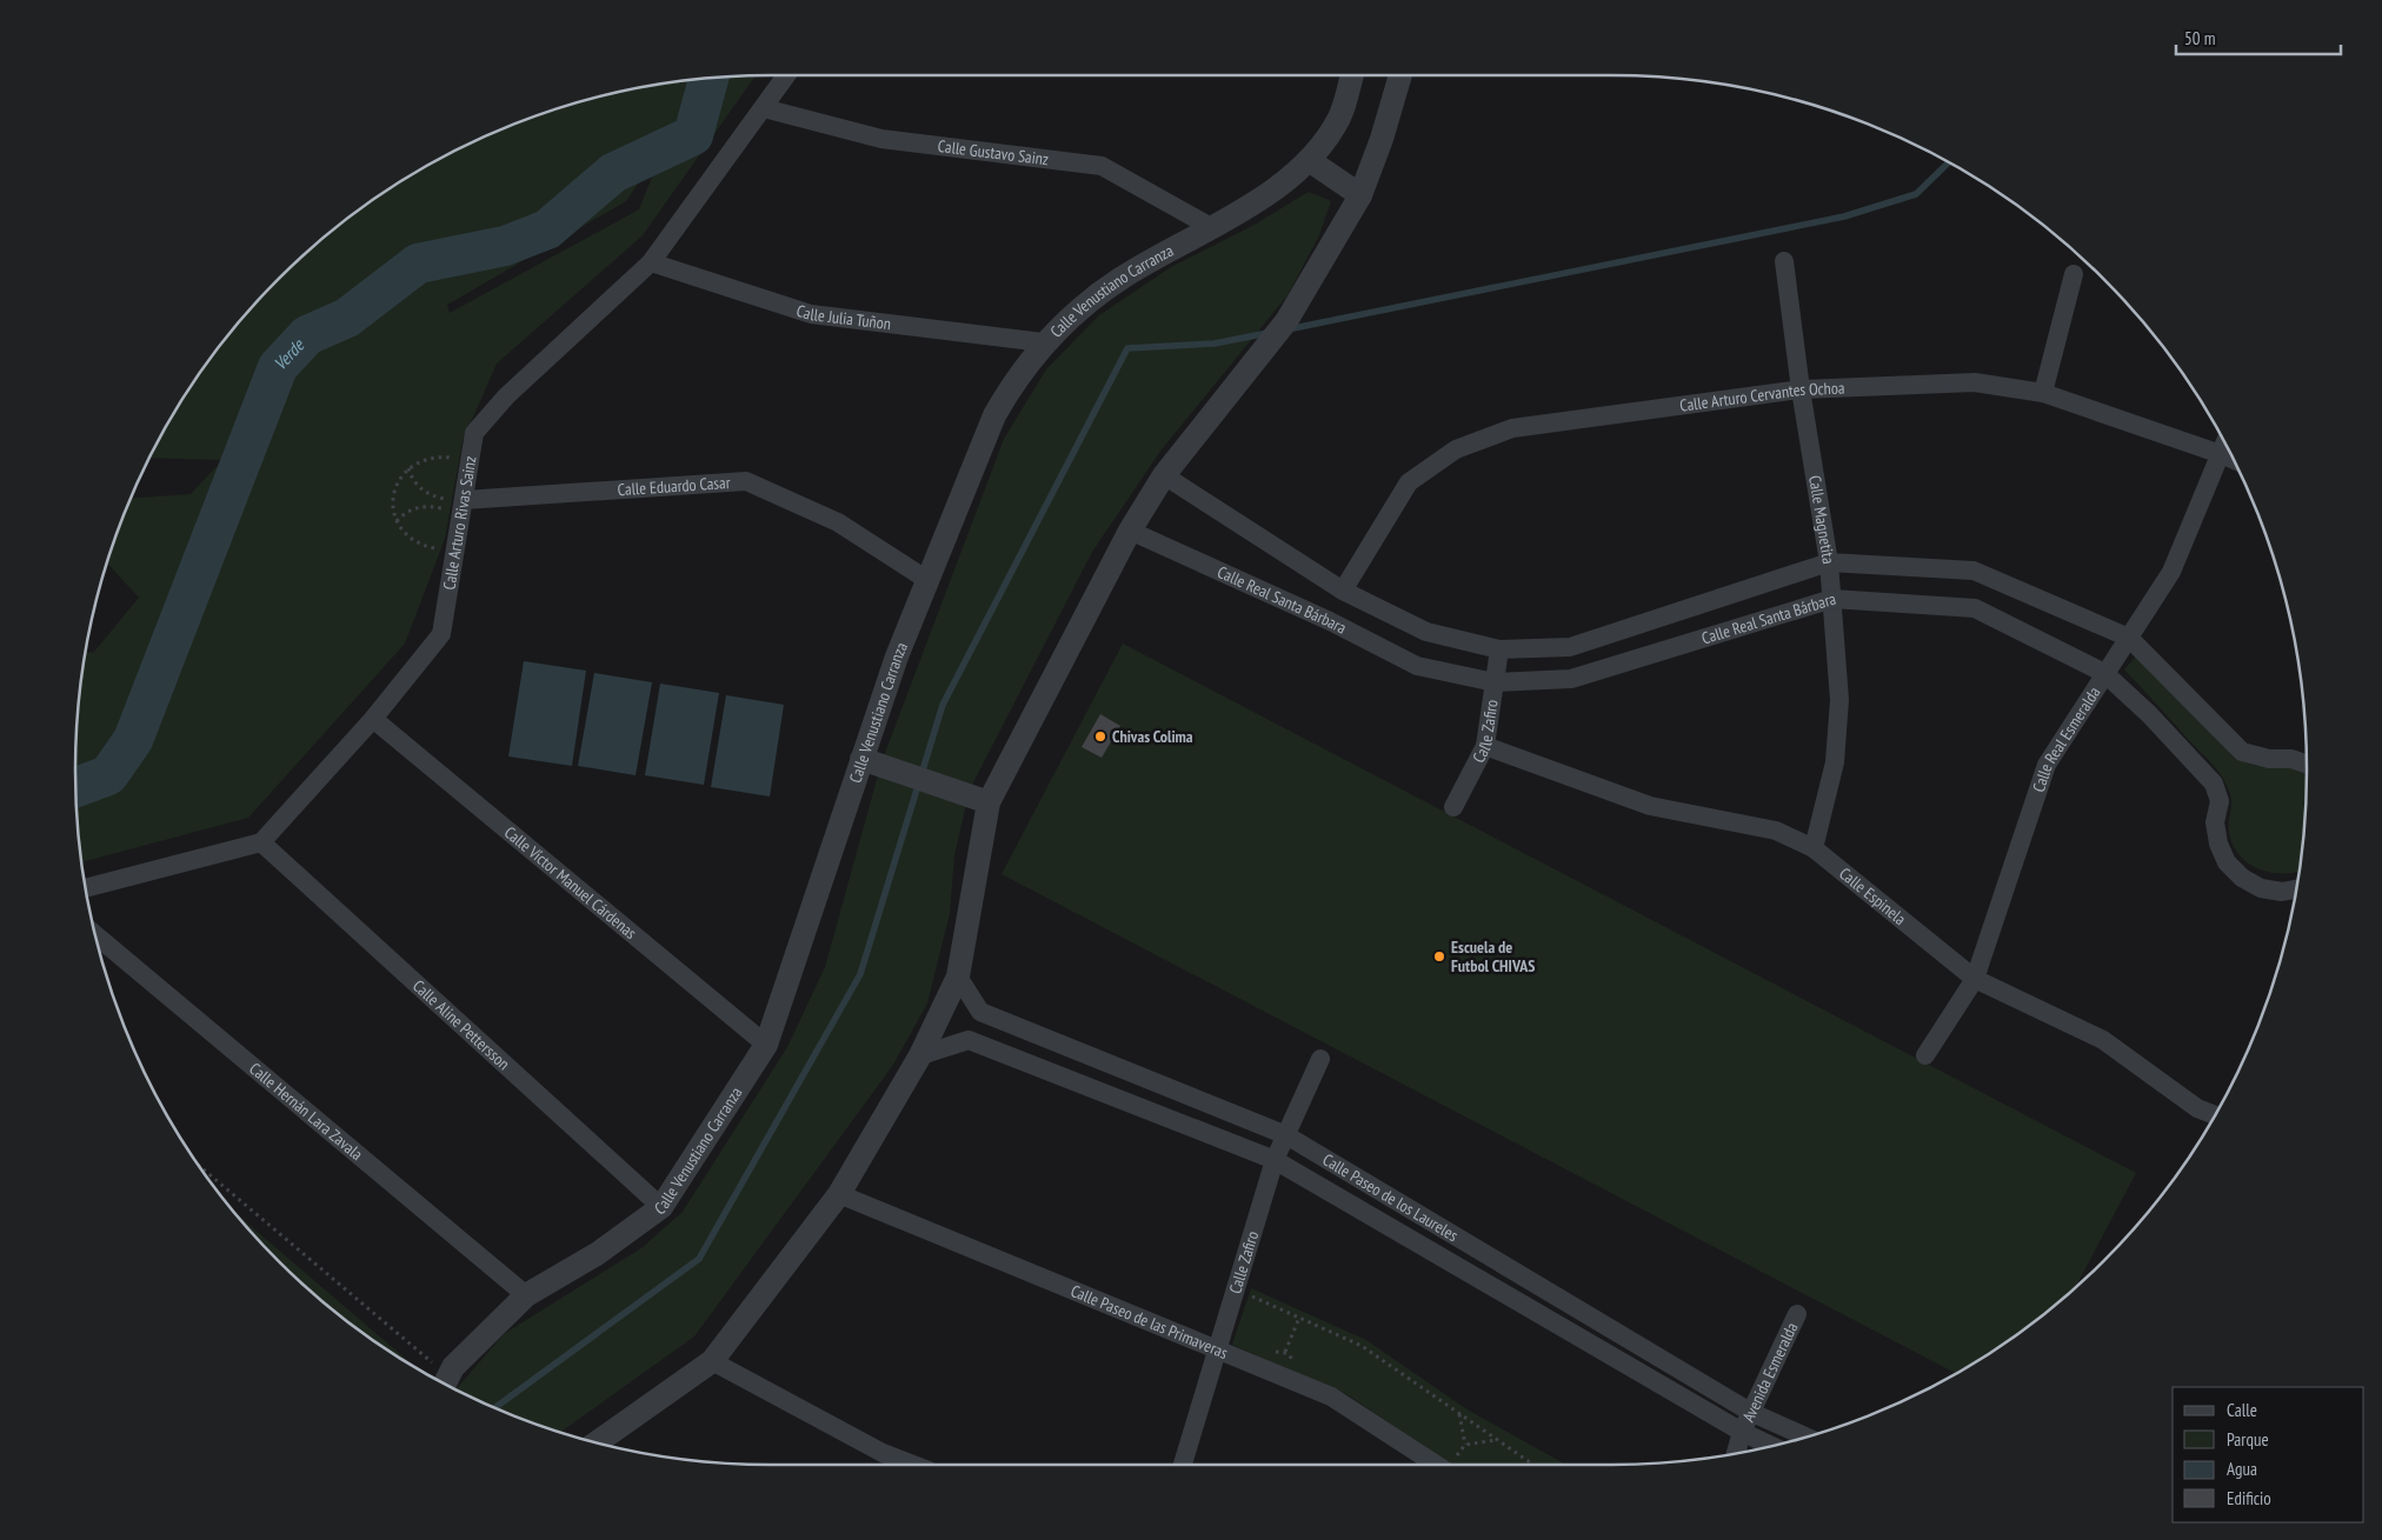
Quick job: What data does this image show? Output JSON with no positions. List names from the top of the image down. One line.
{"streets":{"street":["Calle Gustavo Sainz","Calle Venustiano Carranza","Calle Julia Tuñon","Calle Arturo Cervantes Ochoa","Calle Eduardo Casar","Calle Magnetita","Calle Arturo Rivas Sainz","Calle Real Santa Bárbara","Calle Zafiro","Calle Real Esmeralda","Calle Víctor Manuel Cárdenas","Calle Espinela","Calle Aline Pettersson","Calle Hernán Lara Zavala","Calle Paseo de los Laureles","Calle Paseo de las Primaveras","Avenida Esmeralda"]},"crossings":[["Calle Gustavo Sainz","Calle Venustiano Carranza"],["Calle Gustavo Sainz","Calle Arturo Rivas Sainz"],["Calle Venustiano Carranza","Calle Julia Tuñon"],["Calle Venustiano Carranza","Calle Eduardo Casar"],["Calle Venustiano Carranza","Calle Víctor Manuel Cárdenas"],["Calle Venustiano Carranza","Calle Aline Pettersson"],["Calle Venustiano Carranza","Calle Hernán Lara Zavala"],["Calle Julia Tuñon","Calle Arturo Rivas Sainz"],["Calle Arturo Cervantes Ochoa","Calle Magnetita"],["Calle Arturo Cervantes Ochoa","Calle Real Santa Bárbara"],["Calle Arturo Cervantes Ochoa","Calle Real Esmeralda"],["Calle Eduardo Casar","Calle Arturo Rivas Sainz"],["Calle Magnetita","Calle Real Santa Bárbara"],["Calle Magnetita","Calle Espinela"],["Calle Arturo Rivas Sainz","Calle Víctor Manuel Cárdenas"],["Calle Arturo Rivas Sainz","Calle Aline Pettersson"],["Calle Real Santa Bárbara","Calle Zafiro"],["Calle Real Santa Bárbara","Calle Real Esmeralda"],["Calle Zafiro","Calle Espinela"],["Calle Zafiro","Calle Paseo de los Laureles"],["Calle Zafiro","Calle Paseo de las Primaveras"],["Calle Real Esmeralda","Calle Espinela"],["Calle Paseo de los Laureles","Avenida Esmeralda"]],"water":["Verde"],"places":["Chivas Colima","Escuela de Futbol CHIVAS"],"legend":["Calle","Parque","Agua","Edificio"],"scale_bar":"50 m"}
